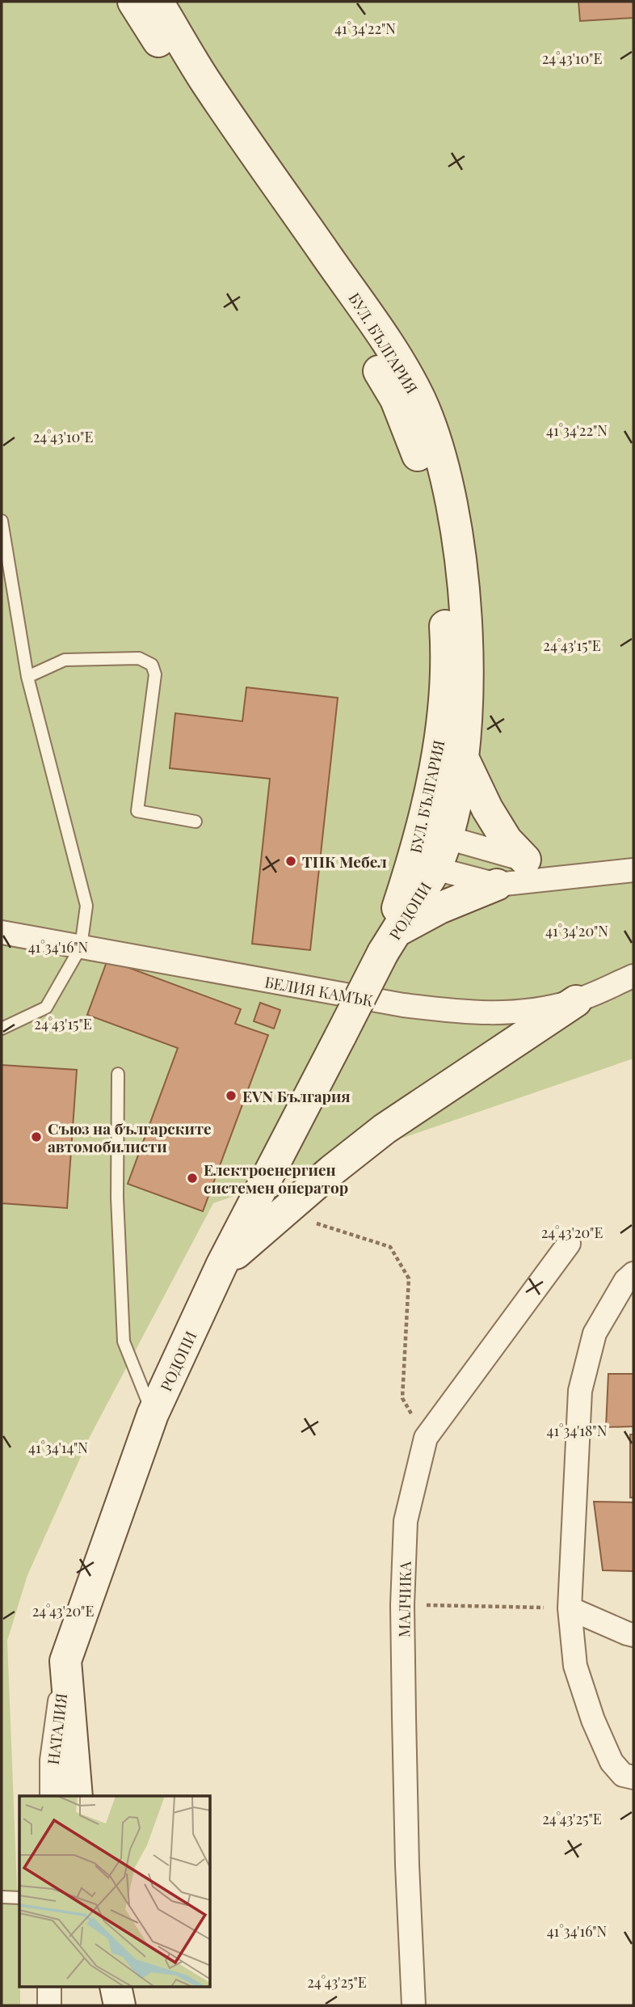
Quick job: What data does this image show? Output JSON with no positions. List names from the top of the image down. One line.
{"streets":{"street":["БУЛ. БЪЛГАРИЯ","РОДОПИ","БЕЛИЯ КАМЪК","МАЛЧИКА","НАТАЛИЯ"]},"crossings":[["БУЛ. БЪЛГАРИЯ","РОДОПИ"],["РОДОПИ","НАТАЛИЯ"]],"places":["ТПК Мебел","EVN България","Съюз на българските автомобилисти","Електроенергиен системен оператор"],"coordinates":["41°34'22\"N","24°43'10\"E","24°43'15\"E","41°34'20\"N","41°34'16\"N","24°43'20\"E","41°34'18\"N","41°34'14\"N","24°43'25\"E"]}
